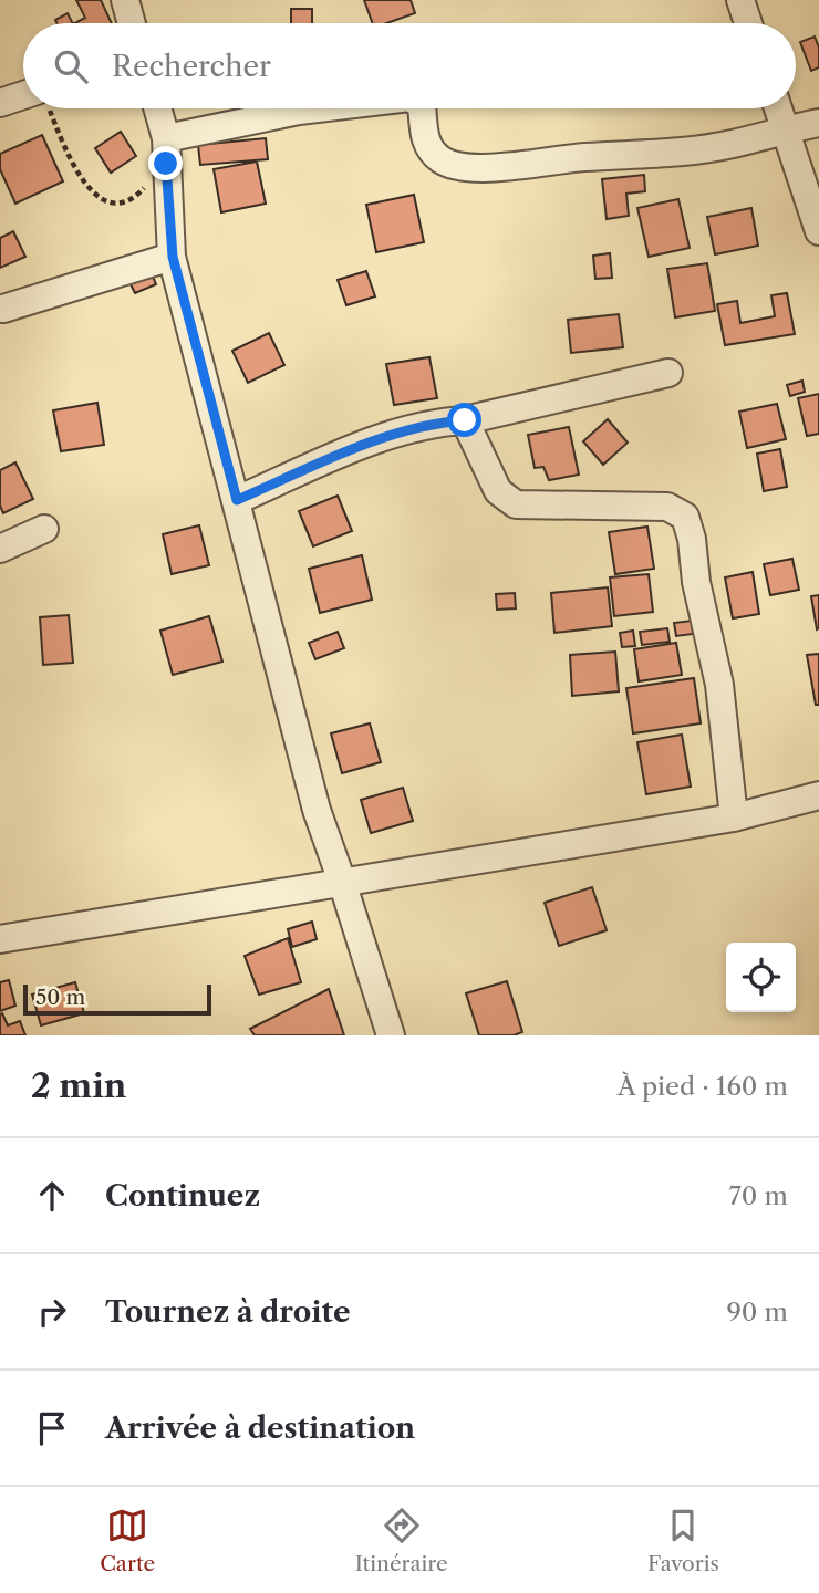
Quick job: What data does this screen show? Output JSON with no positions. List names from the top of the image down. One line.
{"scale_bar":"50 m","page":{"search":"Rechercher","scale":"50 m","heading":["2 min","À pied · 160 m"],"list":[["Continuez","70 m"],["Tournez à droite","90 m"],"Arrivée à destination"],"nav":["Carte","Itinéraire","Favoris"]}}
